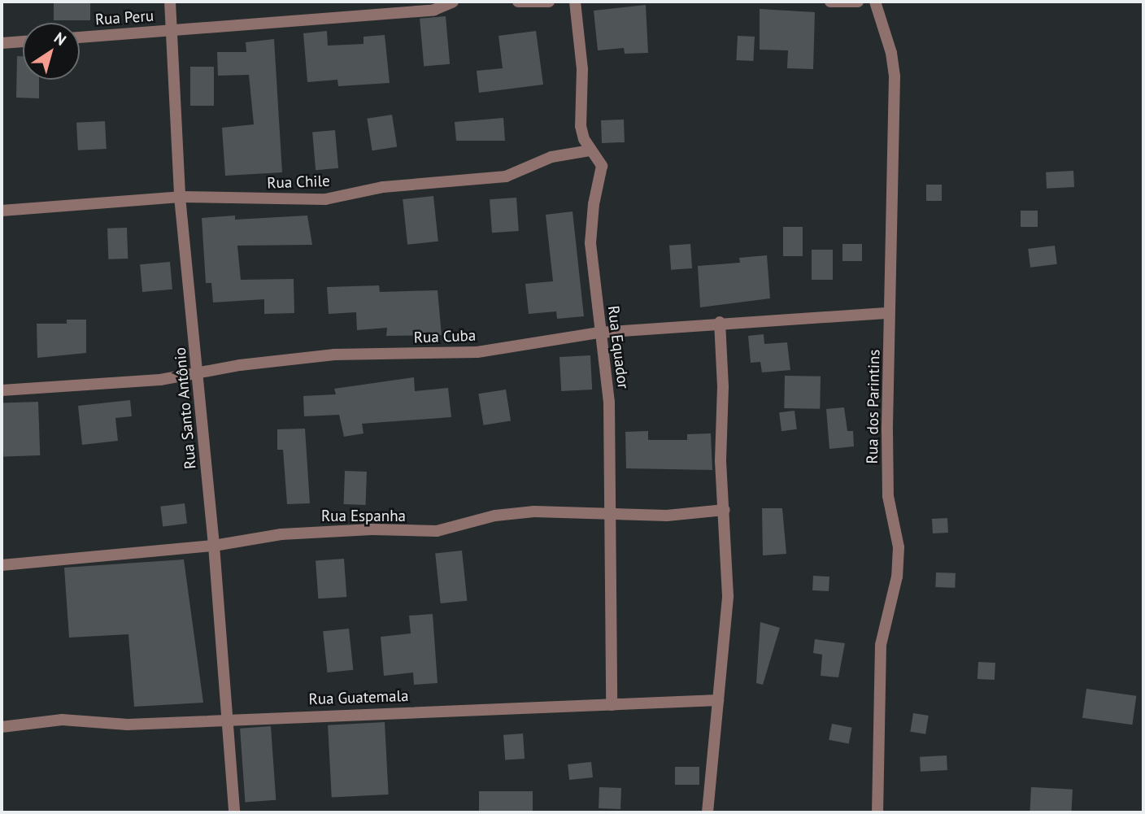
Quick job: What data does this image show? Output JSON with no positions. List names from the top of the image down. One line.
{"streets":{"street":["Rua Peru","Rua Chile","Rua Cuba","Rua Equador","Rua dos Parintins","Rua Santo Antônio","Rua Espanha","Rua Guatemala"]},"crossings":[["Rua Peru","Rua Santo Antônio"],["Rua Chile","Rua Equador"],["Rua Chile","Rua Santo Antônio"],["Rua Cuba","Rua Equador"],["Rua Cuba","Rua dos Parintins"],["Rua Cuba","Rua Santo Antônio"],["Rua Equador","Rua Espanha"],["Rua Equador","Rua Guatemala"],["Rua Santo Antônio","Rua Espanha"],["Rua Santo Antônio","Rua Guatemala"]],"north":"top right"}
